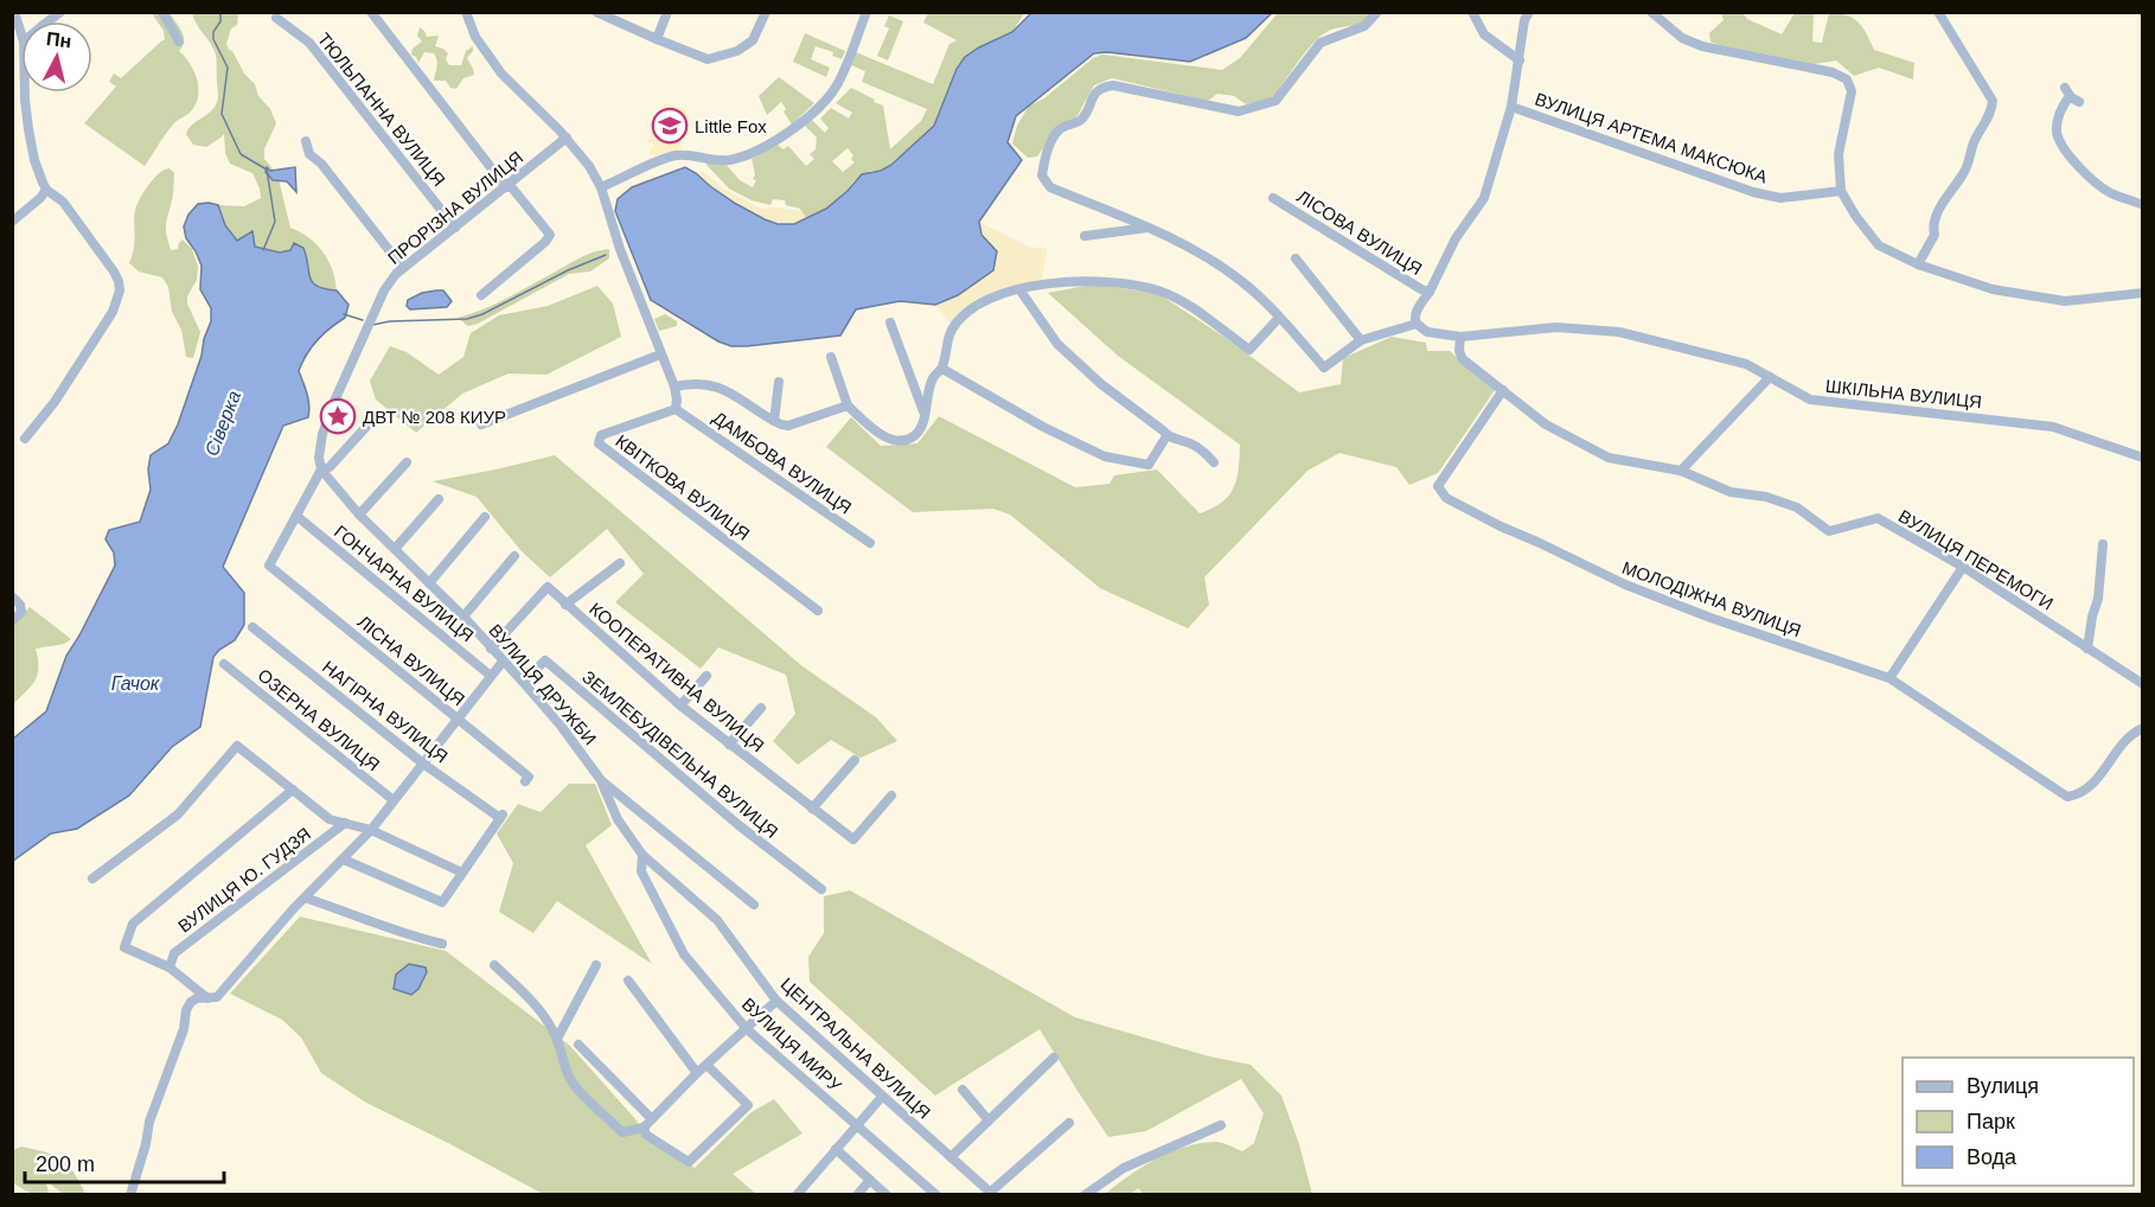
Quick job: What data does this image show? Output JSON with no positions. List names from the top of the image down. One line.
{"streets":{"street":["ТЮЛЬПАННА ВУЛИЦЯ","ВУЛИЦЯ АРТЕМА МАКСЮКА","ПРОРІЗНА ВУЛИЦЯ","ЛІСОВА ВУЛИЦЯ","ШКІЛЬНА ВУЛИЦЯ","ДАМБОВА ВУЛИЦЯ","КВІТКОВА ВУЛИЦЯ","ВУЛИЦЯ ПЕРЕМОГИ","ГОНЧАРНА ВУЛИЦЯ","МОЛОДІЖНА ВУЛИЦЯ","ЛІСНА ВУЛИЦЯ","КООПЕРАТИВНА ВУЛИЦЯ","ВУЛИЦЯ ДРУЖБИ","НАГІРНА ВУЛИЦЯ","ОЗЕРНА ВУЛИЦЯ","ЗЕМЛЕБУДІВЕЛЬНА ВУЛИЦЯ","ВУЛИЦЯ Ю. ГУДЗЯ","ВУЛИЦЯ МИРУ","ЦЕНТРАЛЬНА ВУЛИЦЯ"]},"crossings":[["ТЮЛЬПАННА ВУЛИЦЯ","ПРОРІЗНА ВУЛИЦЯ"],["ВУЛИЦЯ АРТЕМА МАКСЮКА","ЛІСОВА ВУЛИЦЯ"],["ПРОРІЗНА ВУЛИЦЯ","ВУЛИЦЯ ДРУЖБИ"],["ШКІЛЬНА ВУЛИЦЯ","ВУЛИЦЯ ПЕРЕМОГИ"],["ДАМБОВА ВУЛИЦЯ","КВІТКОВА ВУЛИЦЯ"],["ВУЛИЦЯ ПЕРЕМОГИ","МОЛОДІЖНА ВУЛИЦЯ"],["ГОНЧАРНА ВУЛИЦЯ","ЛІСНА ВУЛИЦЯ"],["КООПЕРАТИВНА ВУЛИЦЯ","ВУЛИЦЯ ДРУЖБИ"],["ВУЛИЦЯ ДРУЖБИ","ЗЕМЛЕБУДІВЕЛЬНА ВУЛИЦЯ"],["ВУЛИЦЯ МИРУ","ЦЕНТРАЛЬНА ВУЛИЦЯ"]],"water":["Сіверка","Гачок"],"places":{"school or university":["Little Fox"],"place":["ДВТ № 208 КИУР"]},"legend":["Вулиця","Парк","Вода"],"scale_bar":"200 m","north":"top"}
